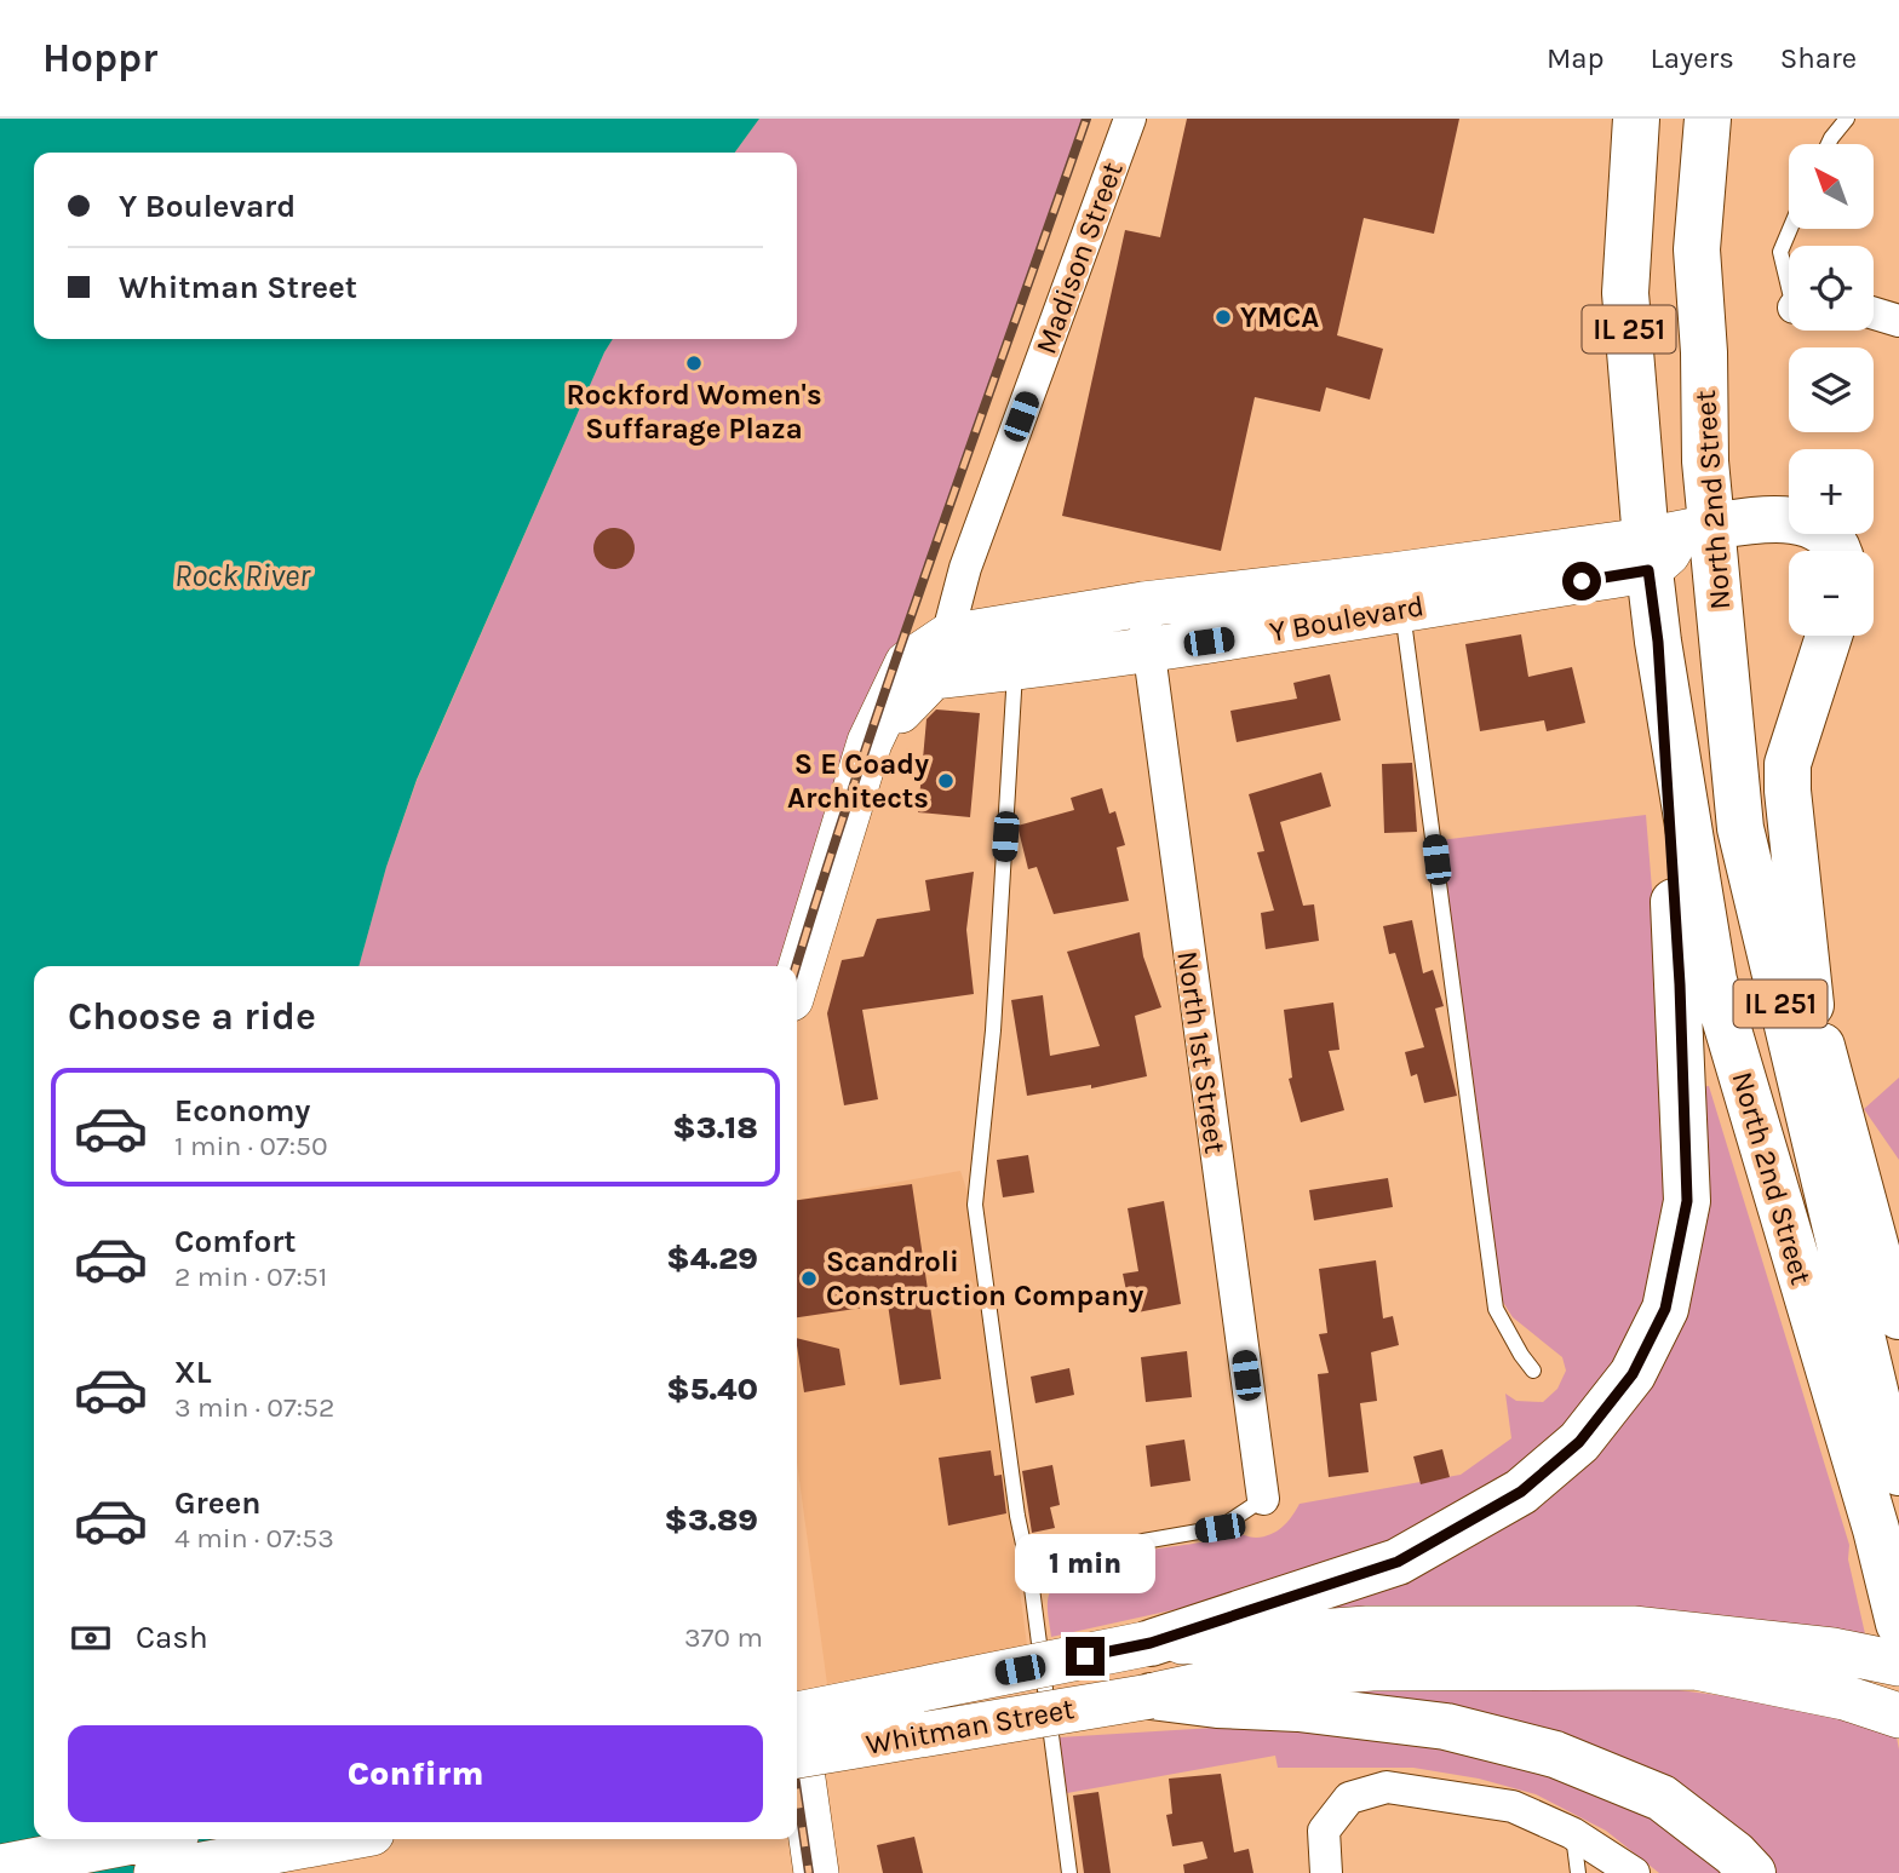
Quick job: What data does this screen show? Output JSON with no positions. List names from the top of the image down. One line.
{"streets":{"main road":["IL 251","North 2nd Street","Y Boulevard","Whitman Street"],"street":["Madison Street","North 1st Street"]},"crossings":[["Madison Street","Y Boulevard"],["North 2nd Street","Y Boulevard"],["Y Boulevard","North 1st Street"]],"water":["Rock River"],"places":["YMCA","Rockford Women's Suffarage Plaza","S E Coady Architects","Scandroli Construction Company"],"north":"top left","page":{"header":"Hoppr","nav":["Map","Layers","Share"],"map_buttons":["+","−"],"banner":["Y Boulevard","Whitman Street"],"heading":"Choose a ride","list":[{"name":"Economy","note":"1 min · 07:50","value":"$3.18"},{"name":"Comfort","note":"2 min · 07:51","value":"$4.29"},{"name":"XL","note":"3 min · 07:52","value":"$5.40"},{"name":"Green","note":"4 min · 07:53","value":"$3.89"}],"bubble":"1 min","pay":["Cash","370 m"],"buttons":"Confirm"}}
